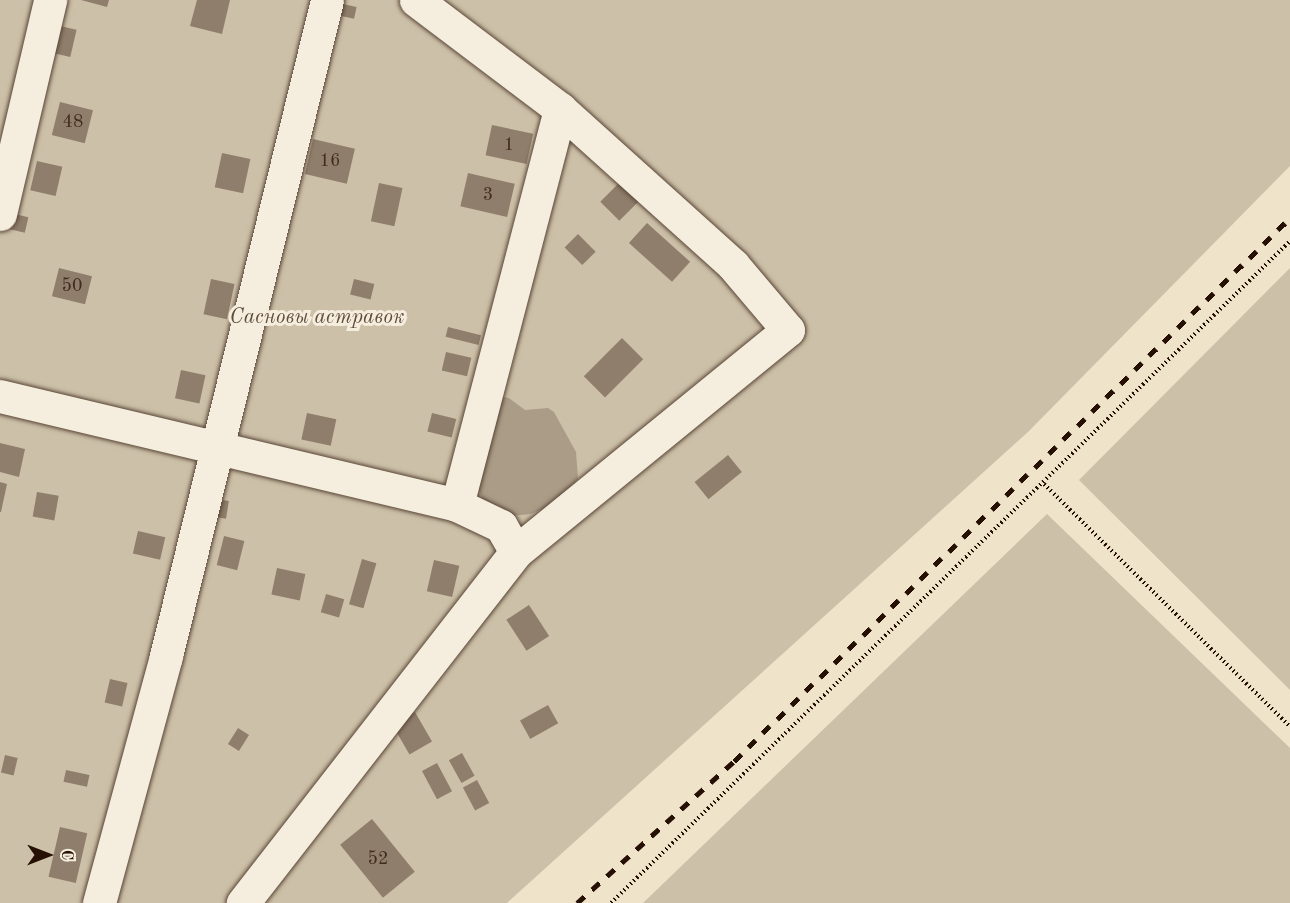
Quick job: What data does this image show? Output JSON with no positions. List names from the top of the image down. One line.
{"parks":["Сасновы астравок"],"house_numbers":["48","1","16","3","50","52"],"north":"right"}
